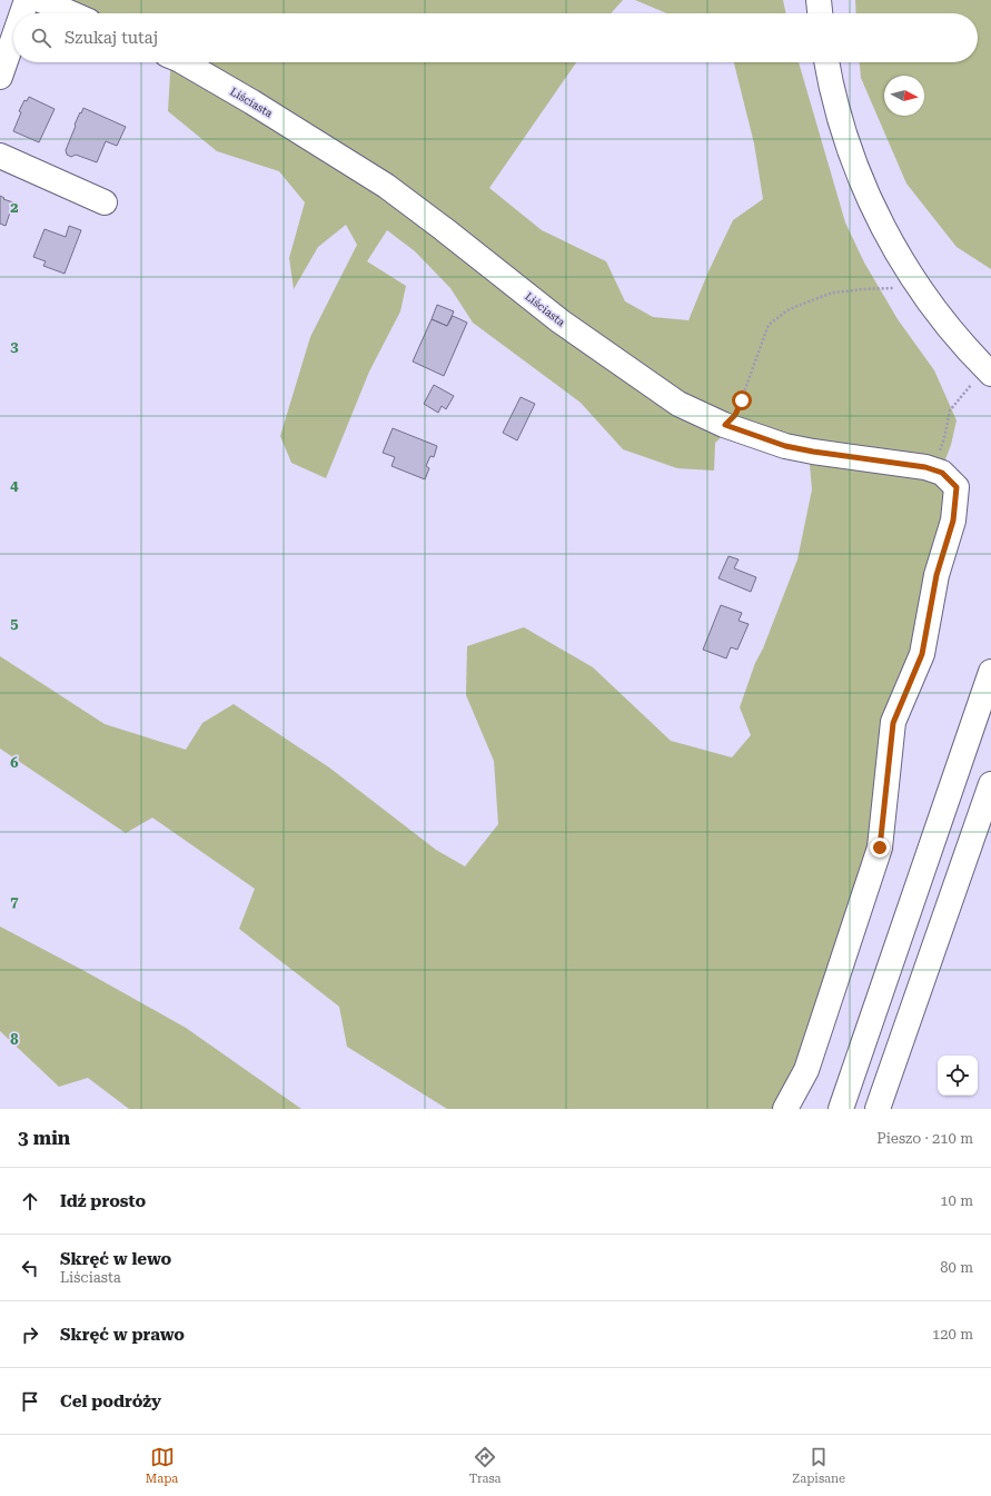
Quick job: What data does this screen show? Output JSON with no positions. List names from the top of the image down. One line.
{"streets":{"street":["Liściasta"]},"north":"right","page":{"search":"Szukaj tutaj","heading":["3 min","Pieszo · 210 m"],"list":[["Idź prosto","10 m"],["Skręć w lewo","Liściasta","80 m"],["Skręć w prawo","120 m"],"Cel podróży"],"nav":["Mapa","Trasa","Zapisane"]},"grid":{"rows":["2","3","4","5","6","7","8"]}}
